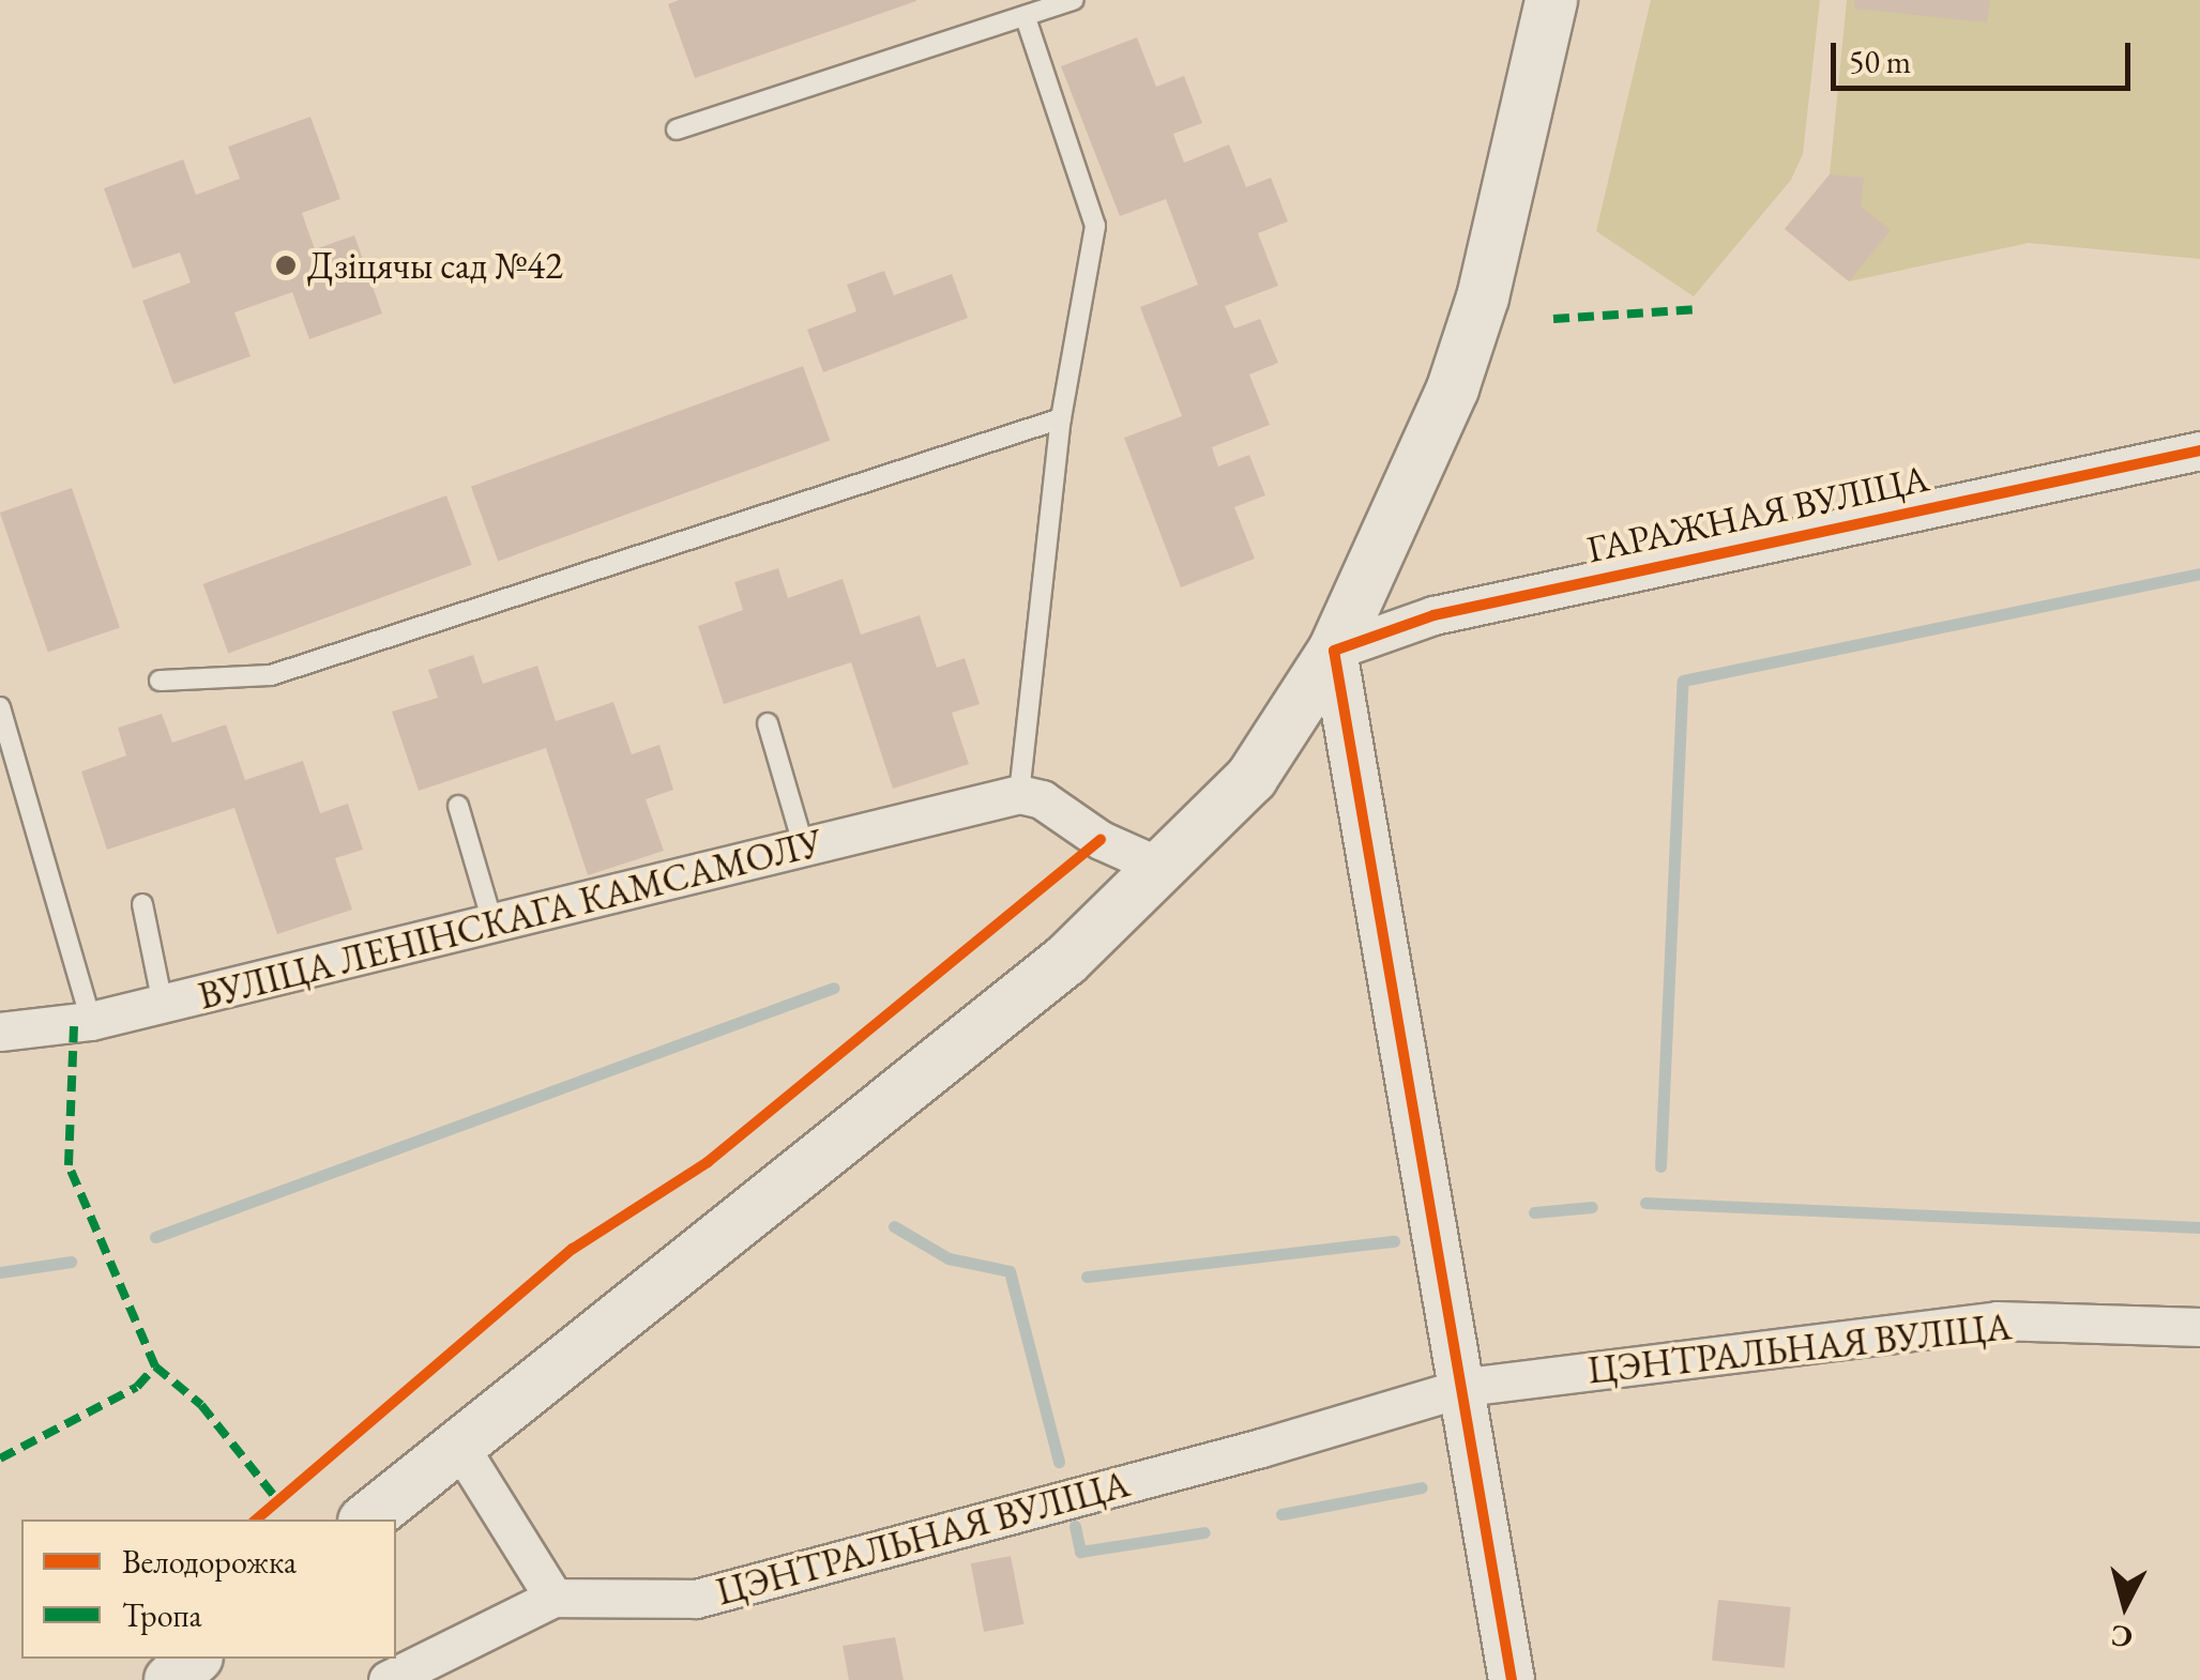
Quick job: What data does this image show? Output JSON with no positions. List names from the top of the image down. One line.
{"streets":{"street":["ГАРАЖНАЯ ВУЛІЦА","ВУЛІЦА ЛЕНІНСКАГА КАМСАМОЛУ","ЦЭНТРАЛЬНАЯ ВУЛІЦА"]},"places":["Дзіцячы сад №42"],"legend":["Велодорожка","Тропа"],"scale_bar":"50 m","north":"bottom"}
